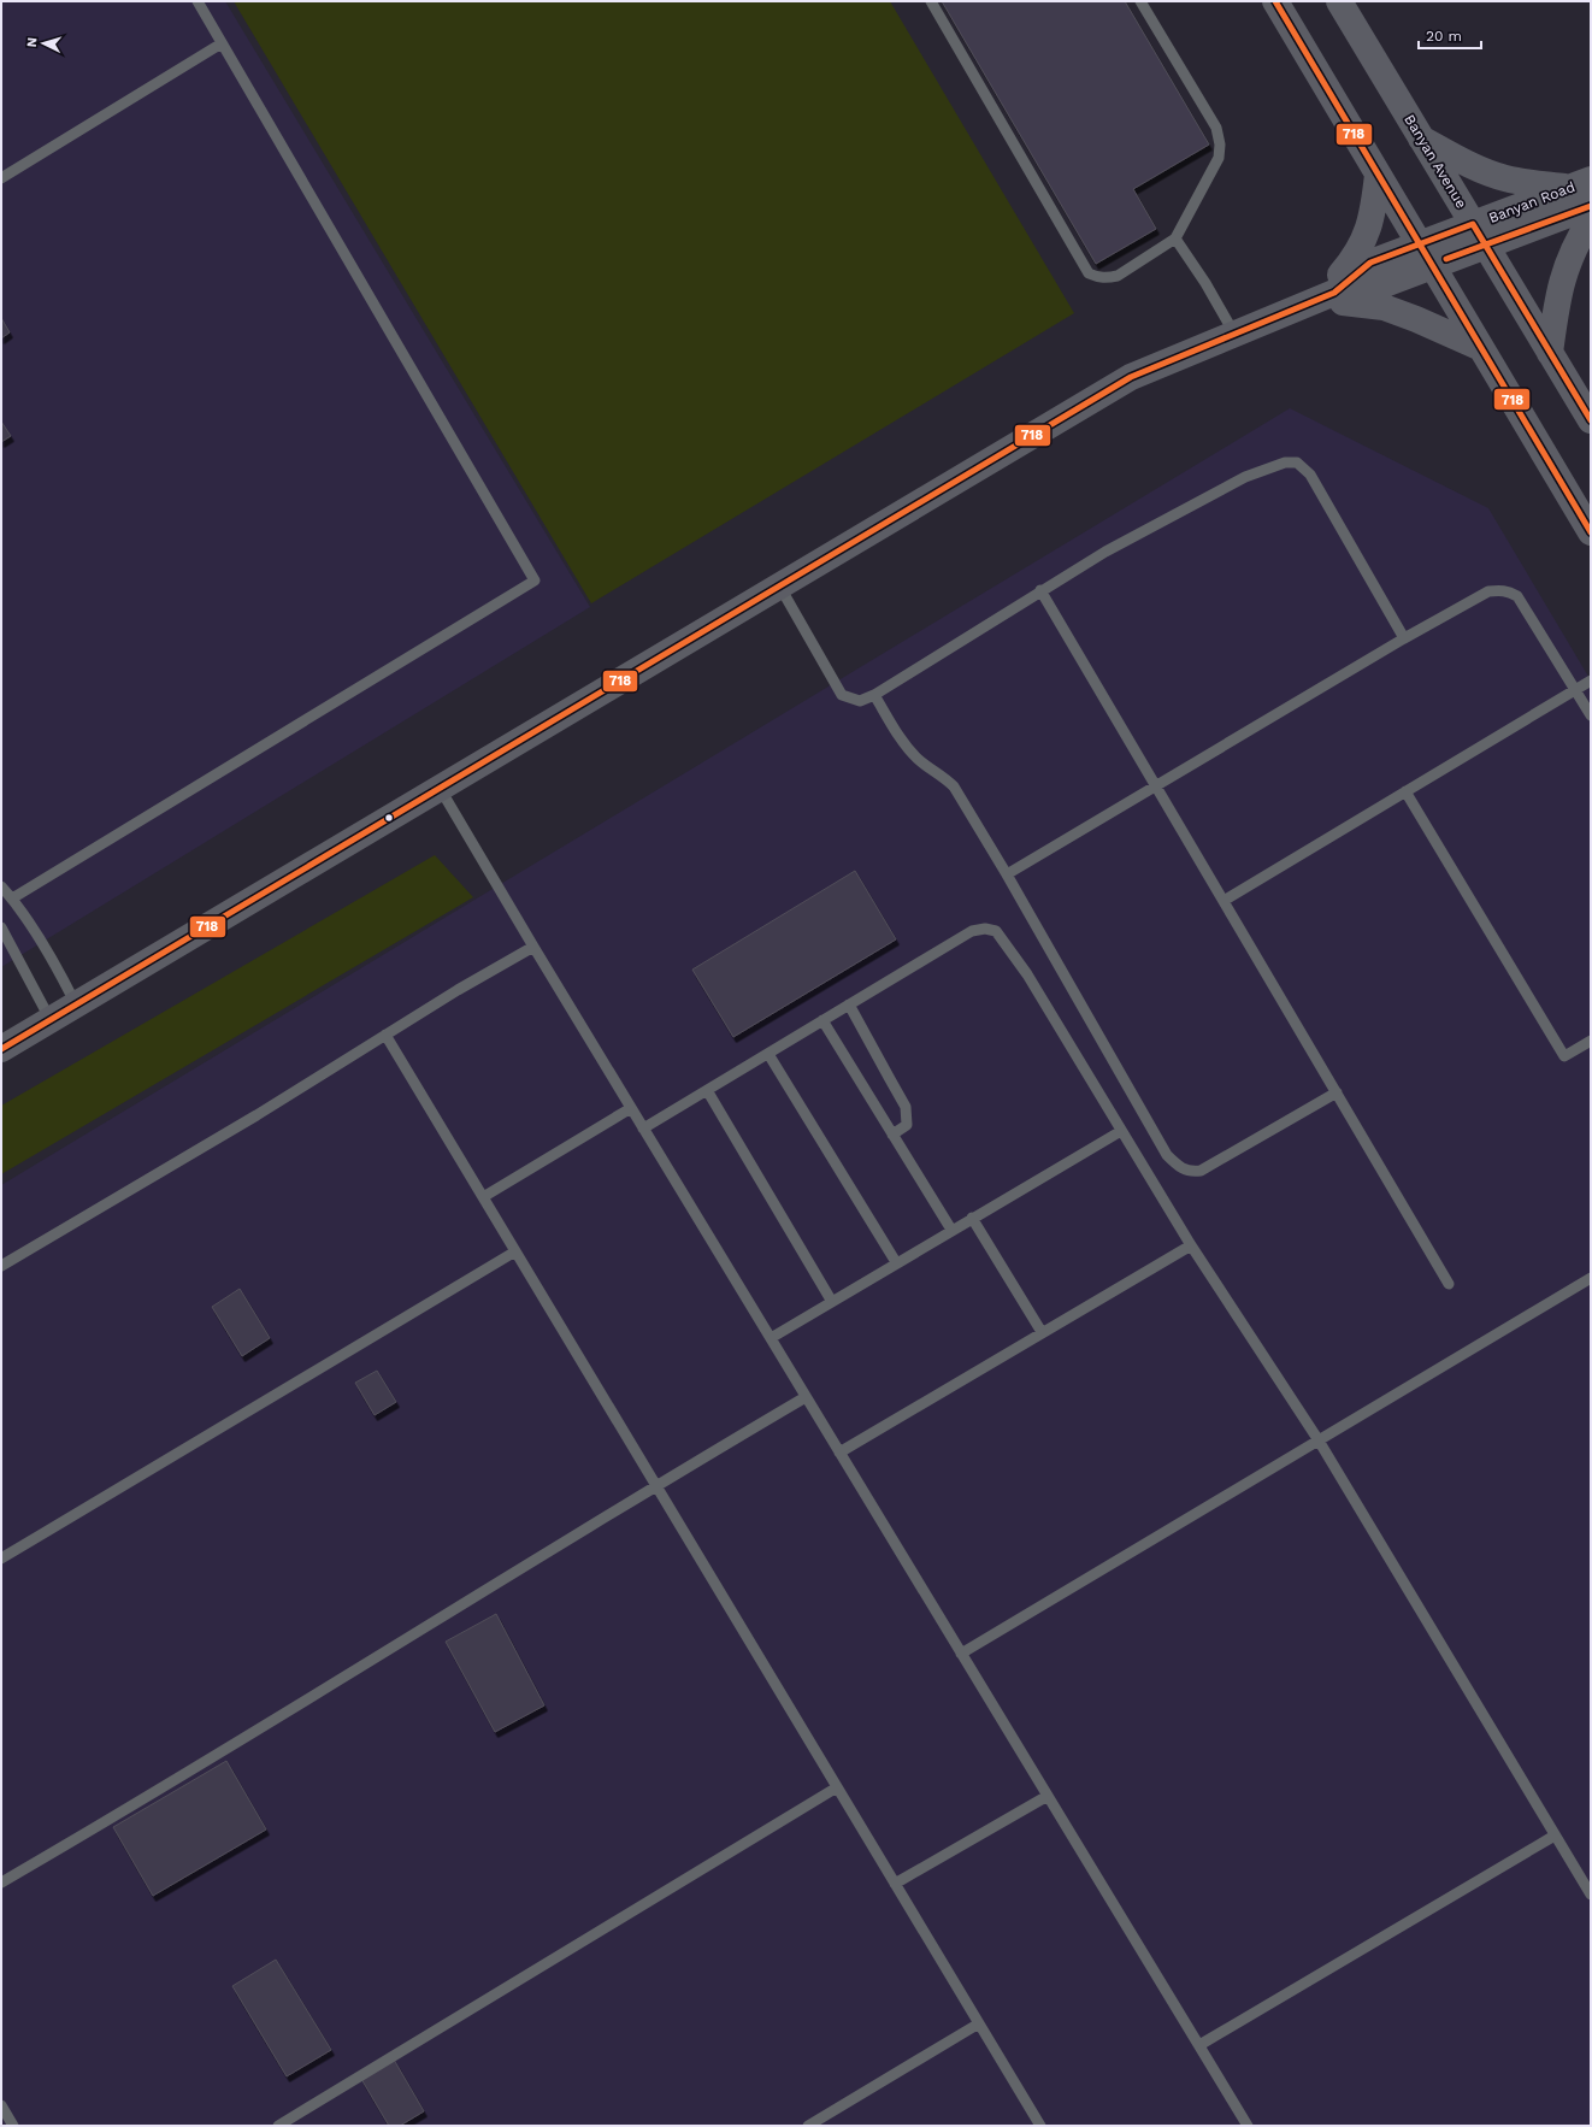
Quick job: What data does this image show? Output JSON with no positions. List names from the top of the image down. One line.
{"streets":{"street":["Banyan Avenue","Banyan Road"]},"crossings":[["Banyan Avenue","Banyan Road"]],"lines":["transit line 718"],"scale_bar":"20 m","north":"left"}
